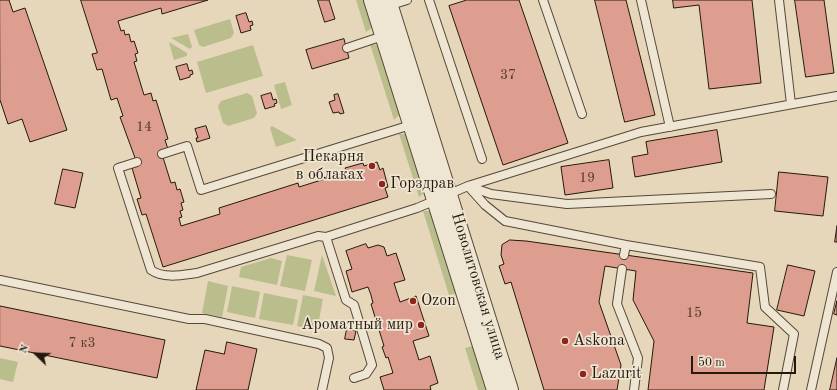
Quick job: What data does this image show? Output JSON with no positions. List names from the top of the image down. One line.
{"streets":{"street":["Новолитовская улица"]},"places":["Пекарня в облаках","Горздрав","Ozon","Ароматный мир","Askona","Lazurit"],"house_numbers":["37","14","19","15","7 к3"],"scale_bar":"50 m","north":"top left"}
